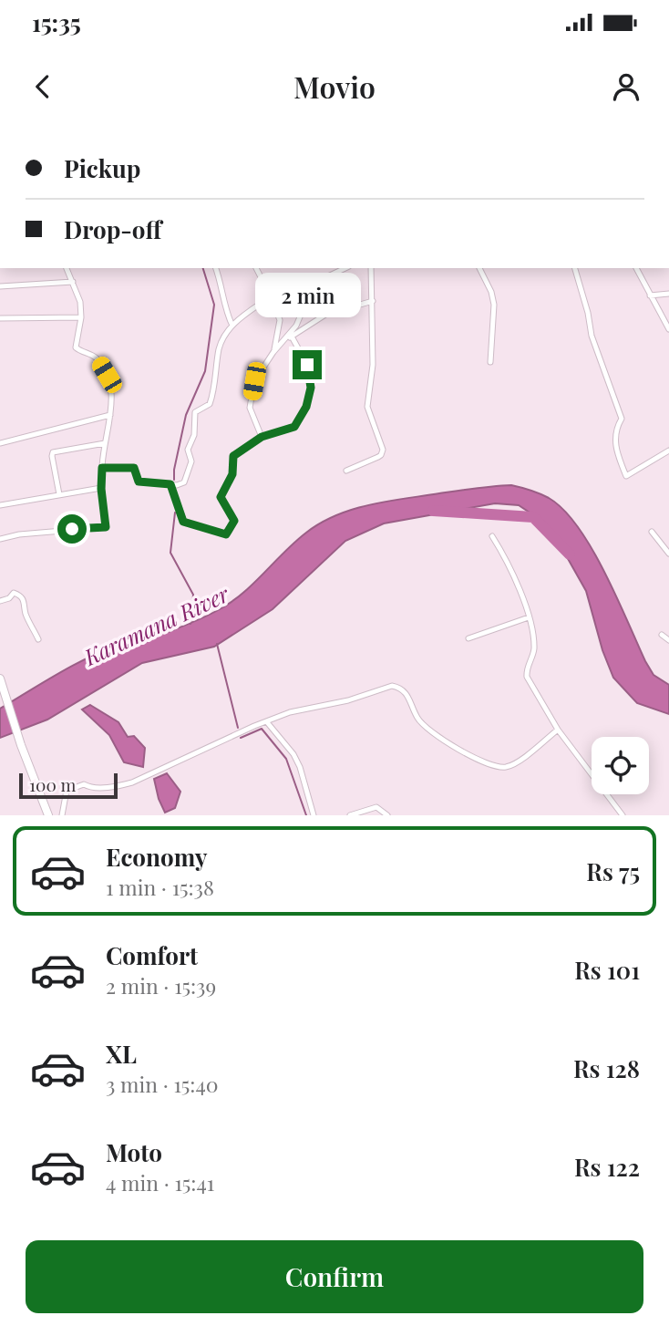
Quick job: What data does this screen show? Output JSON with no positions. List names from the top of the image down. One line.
{"water":["Karamana River"],"scale_bar":"100 m","page":{"status":"15:35","header":"Movio","banner":["Pickup","Drop-off"],"bubble":"2 min","scale":"100 m","list":[{"name":"Economy","note":"1 min · 15:38","value":"Rs 75"},{"name":"Comfort","note":"2 min · 15:39","value":"Rs 101"},{"name":"XL","note":"3 min · 15:40","value":"Rs 128"},{"name":"Moto","note":"4 min · 15:41","value":"Rs 122"}],"buttons":"Confirm"}}
